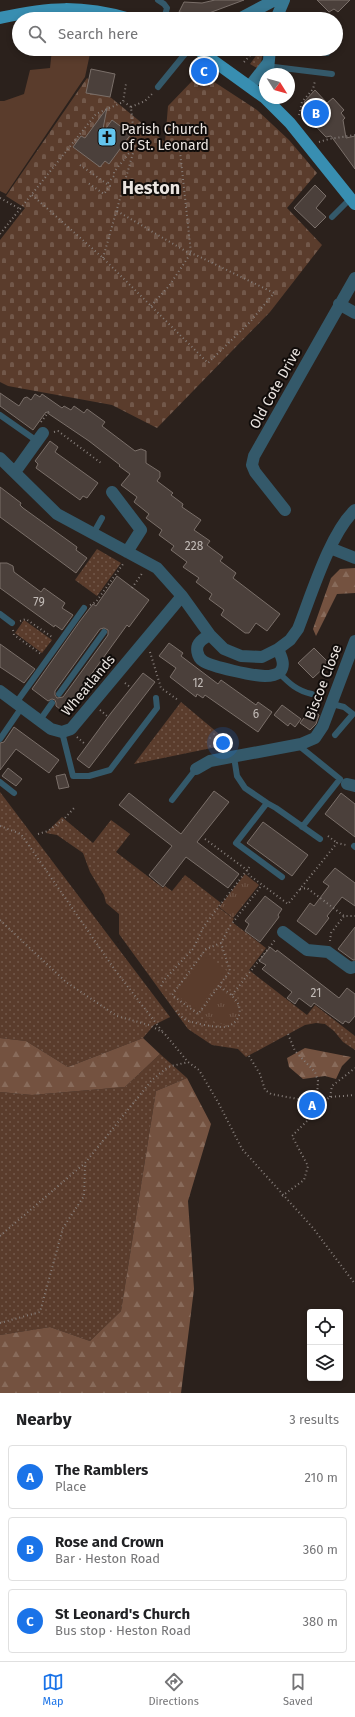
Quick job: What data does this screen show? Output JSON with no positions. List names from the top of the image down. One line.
{"streets":{"street":["Old Cote Drive","Biscoe Close","Wheatlands"]},"districts":["Heston"],"places":{"church":["Parish Church of St. Leonard"]},"house_numbers":["228","79","12","6","21"],"north":"bottom right","page":{"search":"Search here","pins":["C","B","A"],"heading":["Nearby","3 results"],"list":[{"mark":"A","name":"The Ramblers","note":"Place","value":"210 m"},{"mark":"B","name":"Rose and Crown","note":"Bar · Heston Road","value":"360 m"},{"mark":"C","name":"St Leonard's Church","note":"Bus stop · Heston Road","value":"380 m"}],"nav":["Map","Directions","Saved"]}}
